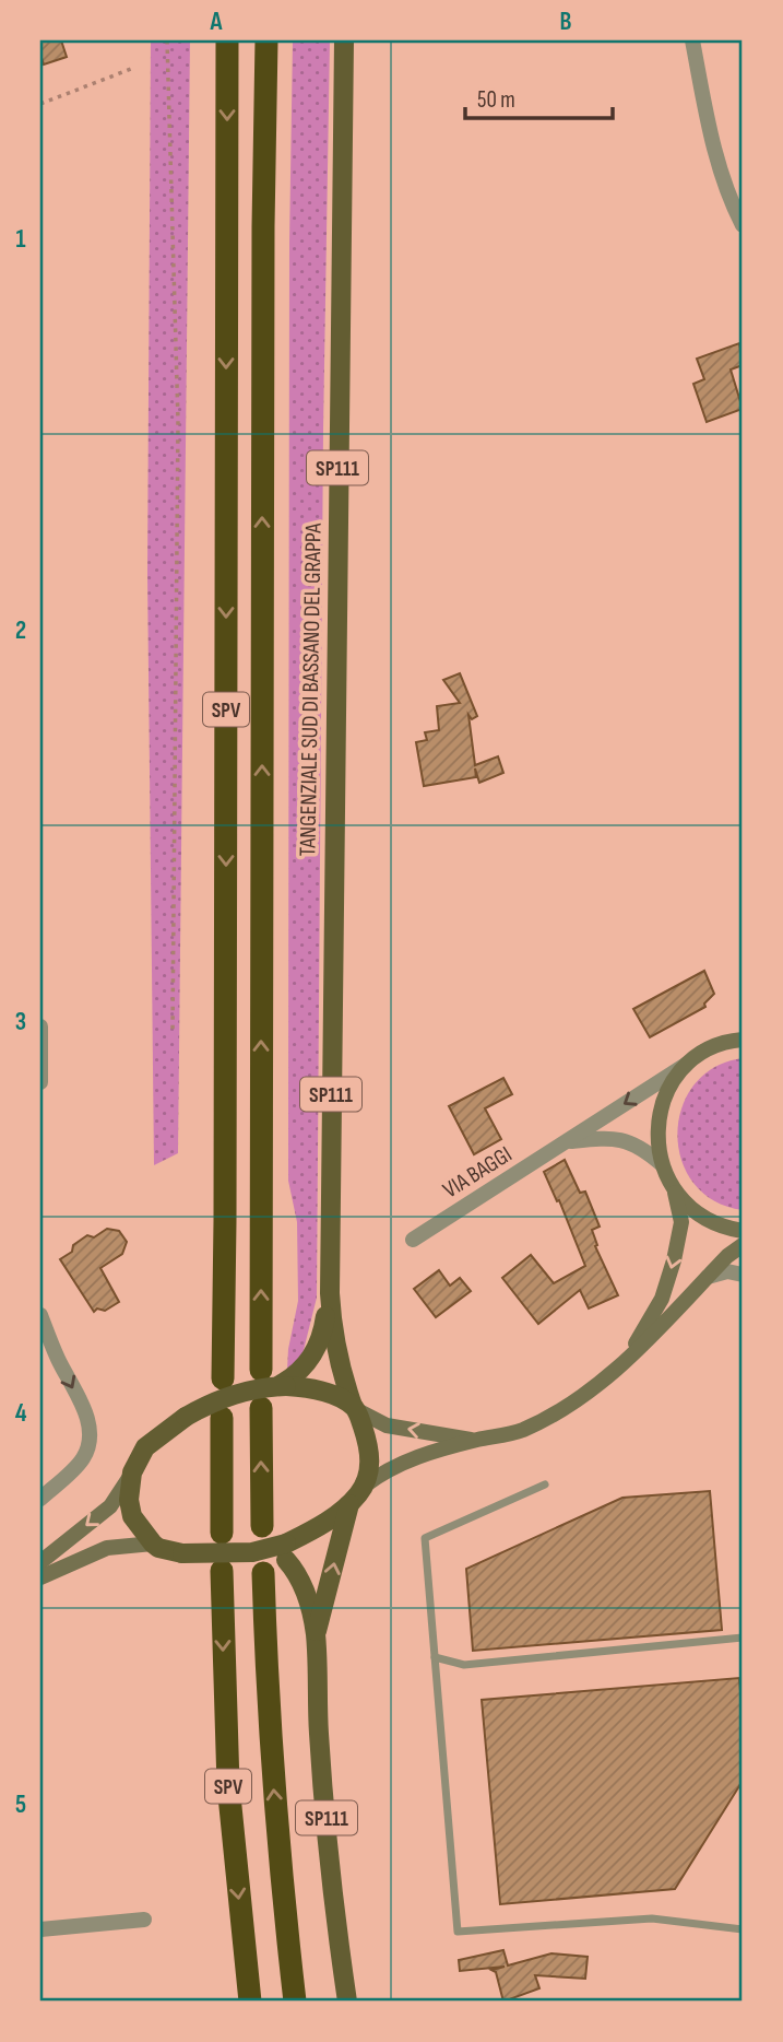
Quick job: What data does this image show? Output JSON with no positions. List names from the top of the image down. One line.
{"streets":{"highway":["SPV"],"main road":["SP111","TANGENZIALE SUD DI BASSANO DEL GRAPPA","VIA BAGGI"]},"crossings":[["SP111","TANGENZIALE SUD DI BASSANO DEL GRAPPA"],["SP111","VIA BAGGI"],["TANGENZIALE SUD DI BASSANO DEL GRAPPA","VIA BAGGI"]],"scale_bar":"50 m","grid":{"columns":["A","B"],"rows":["1","2","3","4","5"]}}
